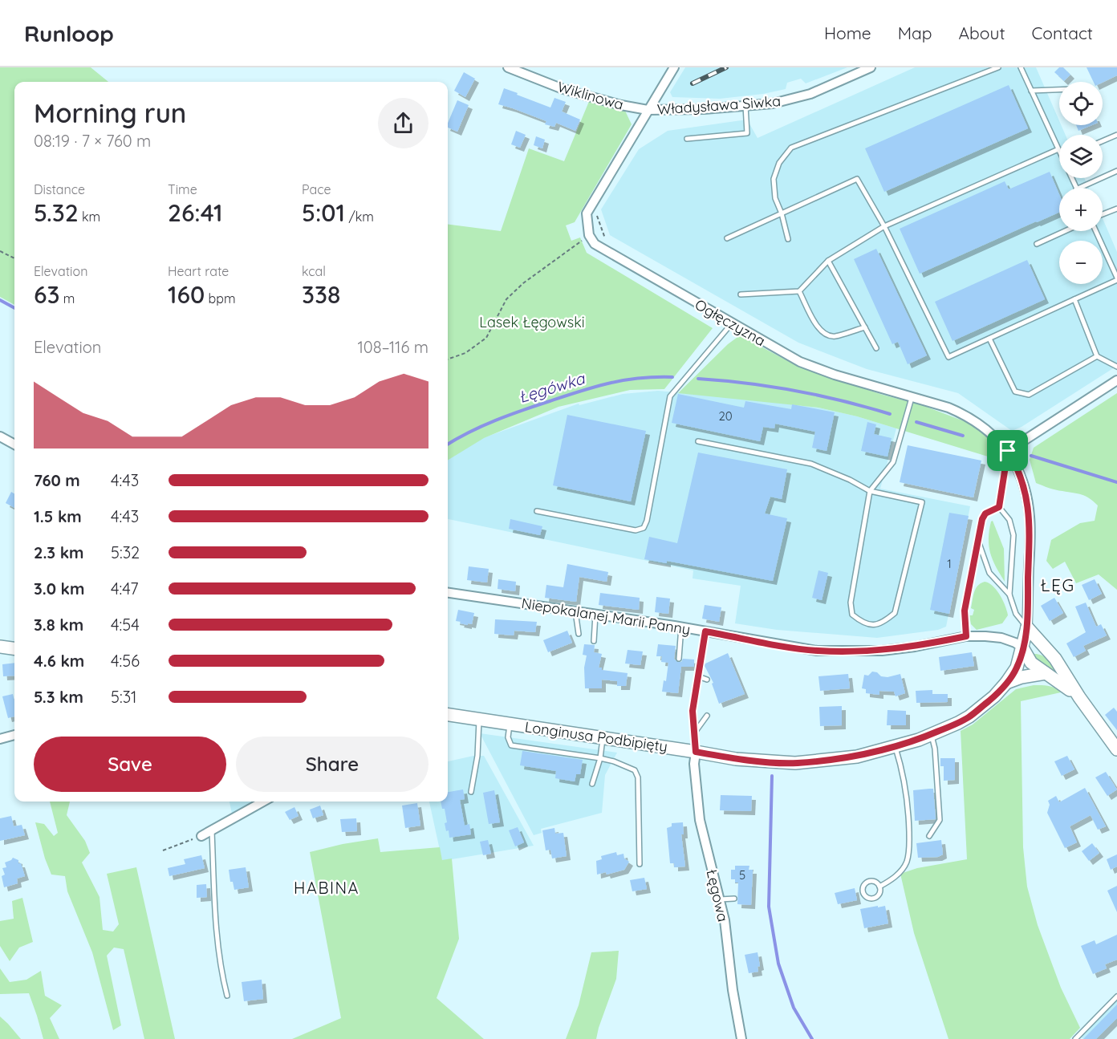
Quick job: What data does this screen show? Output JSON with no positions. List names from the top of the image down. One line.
{"streets":{"street":["Wiklinowa","Władysława Siwka","Ogłęczyzna","Niepokalanej Marii Panny","Longinusa Podbipięty","Łęgowa"]},"crossings":[["Wiklinowa","Władysława Siwka"],["Ogłęczyzna","Longinusa Podbipięty"],["Niepokalanej Marii Panny","Longinusa Podbipięty"],["Longinusa Podbipięty","Łęgowa"]],"districts":["ŁĘG","HABINA"],"water":["Łęgówka"],"parks":["Lasek Łęgowski"],"house_numbers":["20","1","5"],"page":{"header":"Runloop","nav":["Home","Map","About","Contact"],"map_buttons":["+","−"],"heading":["Morning run","08:19 · 7 × 760 m"],"stats":[["Distance","5.32 km"],["Time","26:41"],["Pace","5:01 /km"],["Elevation","63 m"],["Heart rate","160 bpm"],["kcal","338"]],"chart":["Elevation","108–116 m"],"list":[{"name":"760 m","note":"4:43"},{"name":"1.5 km","note":"4:43"},{"name":"2.3 km","note":"5:32"},{"name":"3.0 km","note":"4:47"},{"name":"3.8 km","note":"4:54"},{"name":"4.6 km","note":"4:56"},{"name":"5.3 km","note":"5:31"}],"buttons":["Save","Share"]}}
